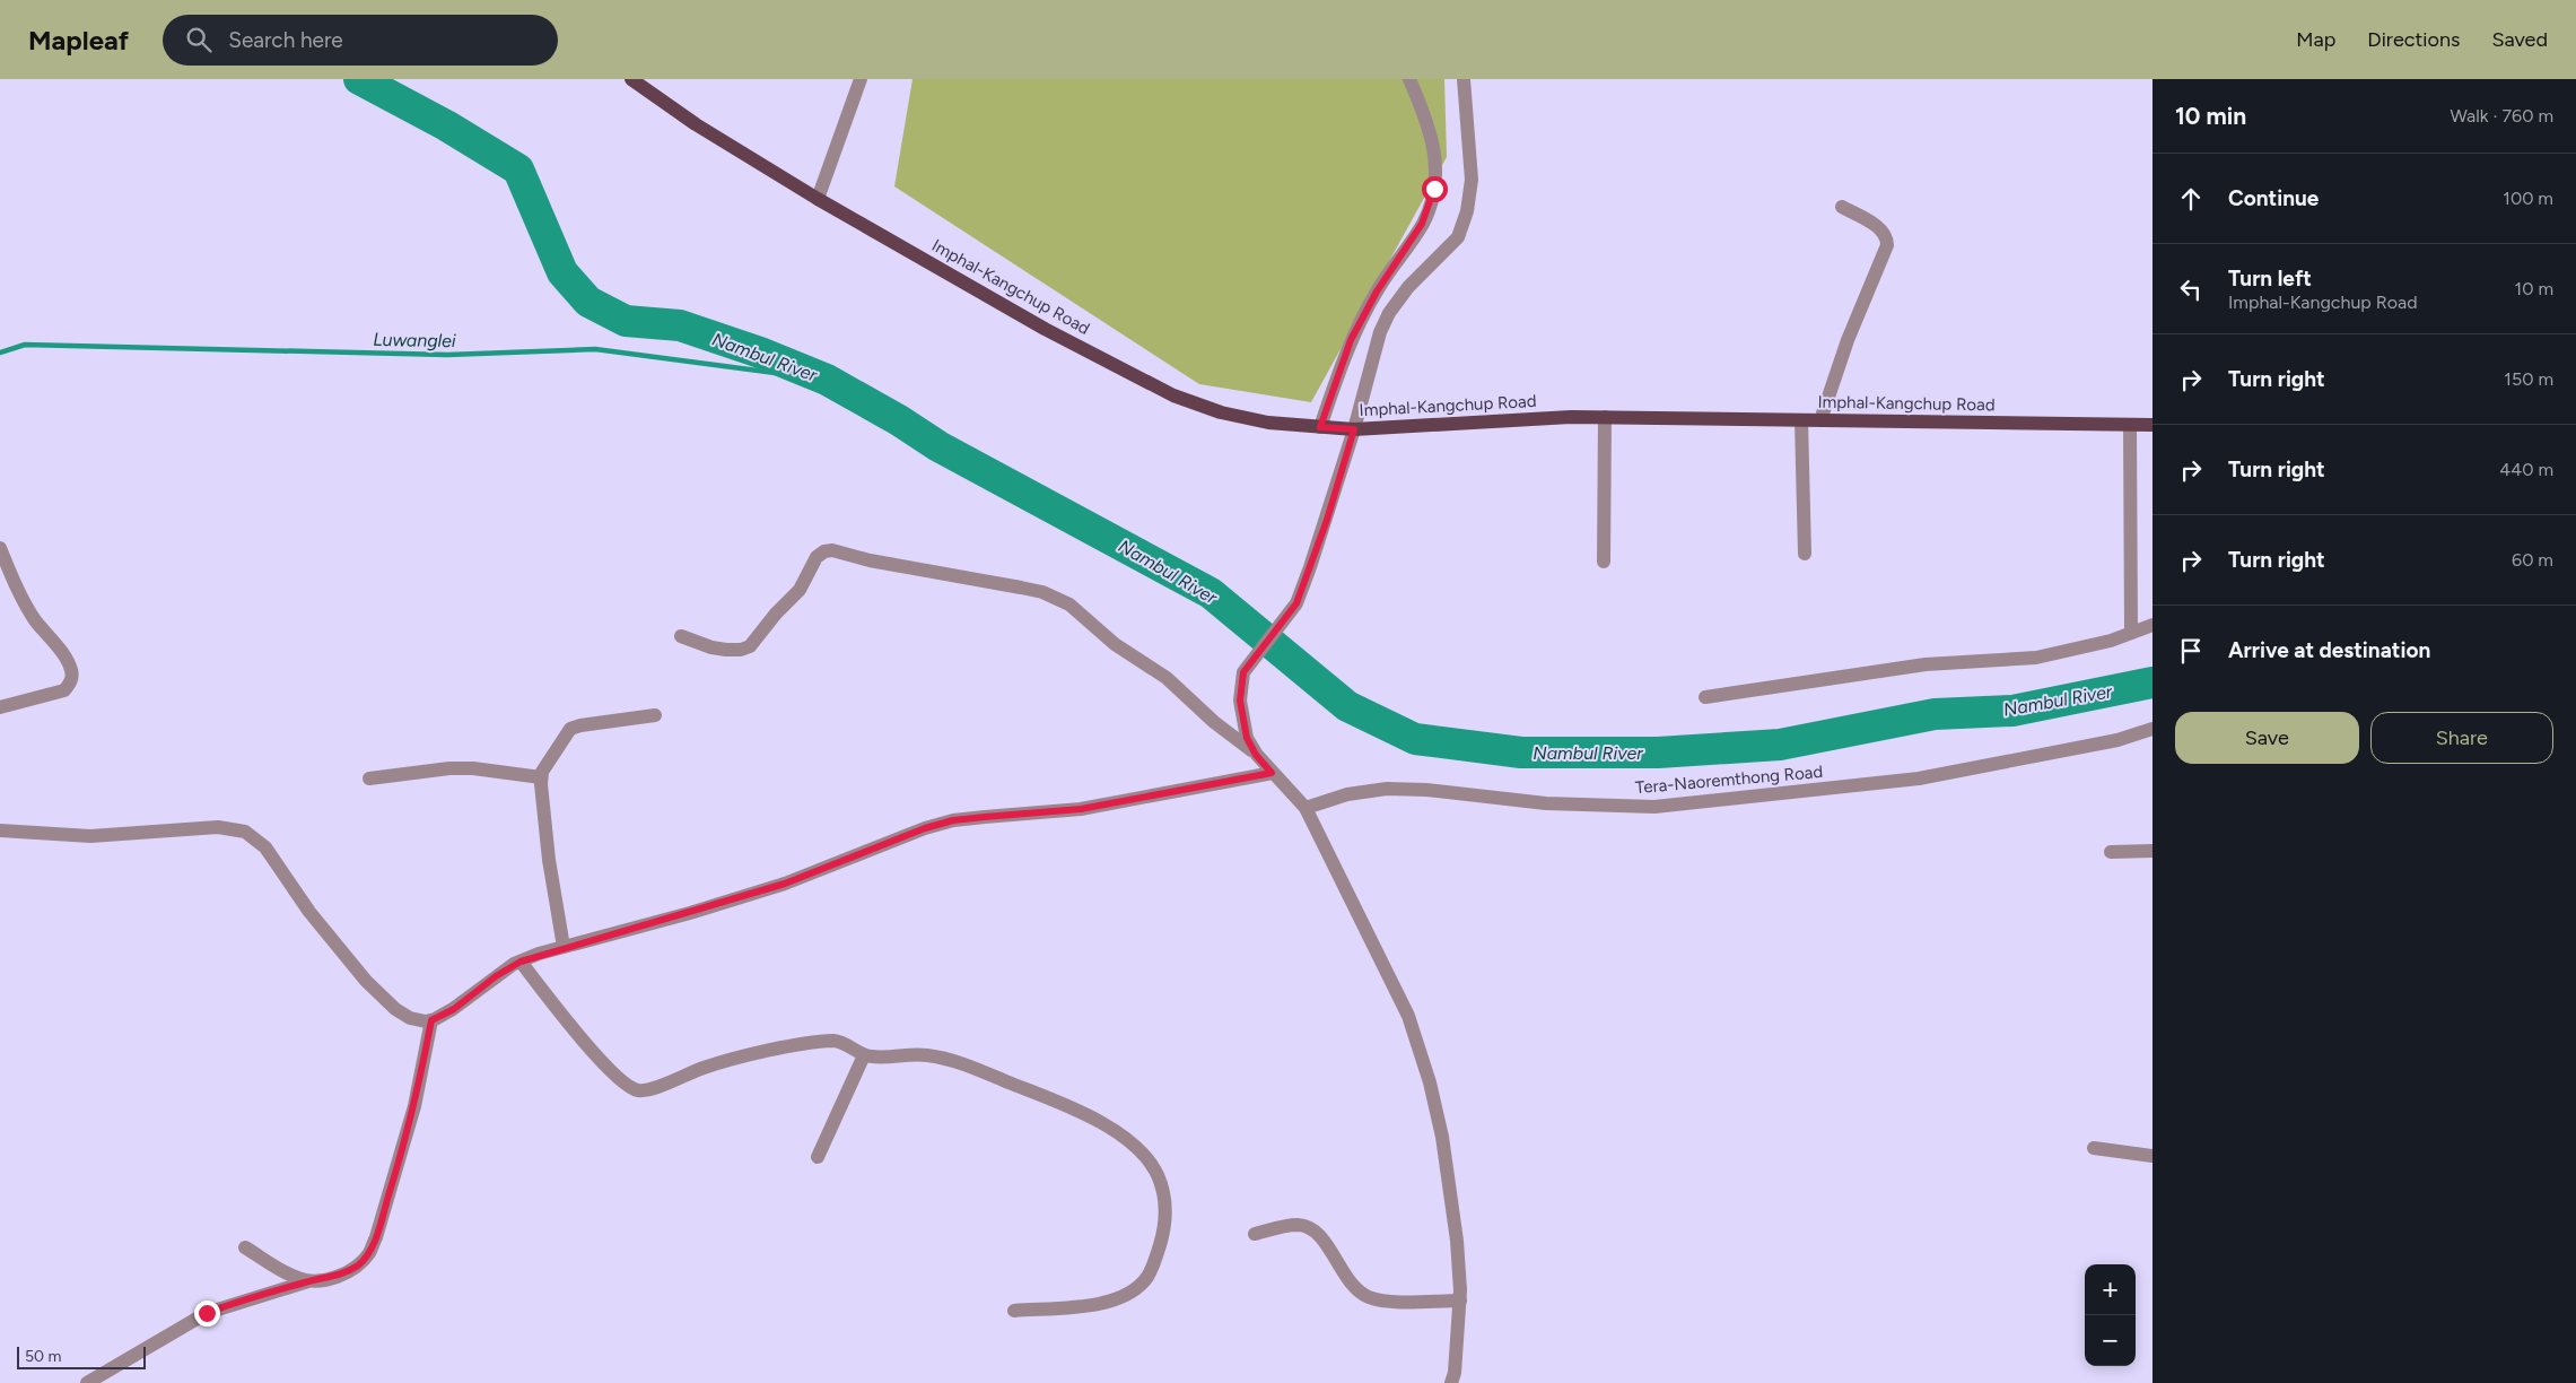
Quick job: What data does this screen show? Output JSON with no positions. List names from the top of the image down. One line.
{"streets":{"main road":["Imphal-Kangchup Road"],"street":["Tera-Naoremthong Road"]},"water":["Luwanglei","Nambul River"],"scale_bar":"50 m","page":{"header":"Mapleaf","search":"Search here","nav":["Map","Directions","Saved"],"heading":["10 min","Walk · 760 m"],"list":[["Continue","100 m"],["Turn left","Imphal-Kangchup Road","10 m"],["Turn right","150 m"],["Turn right","440 m"],["Turn right","60 m"],"Arrive at destination"],"buttons":["Save","Share"],"map_buttons":["+","−"],"scale":"50 m"}}
